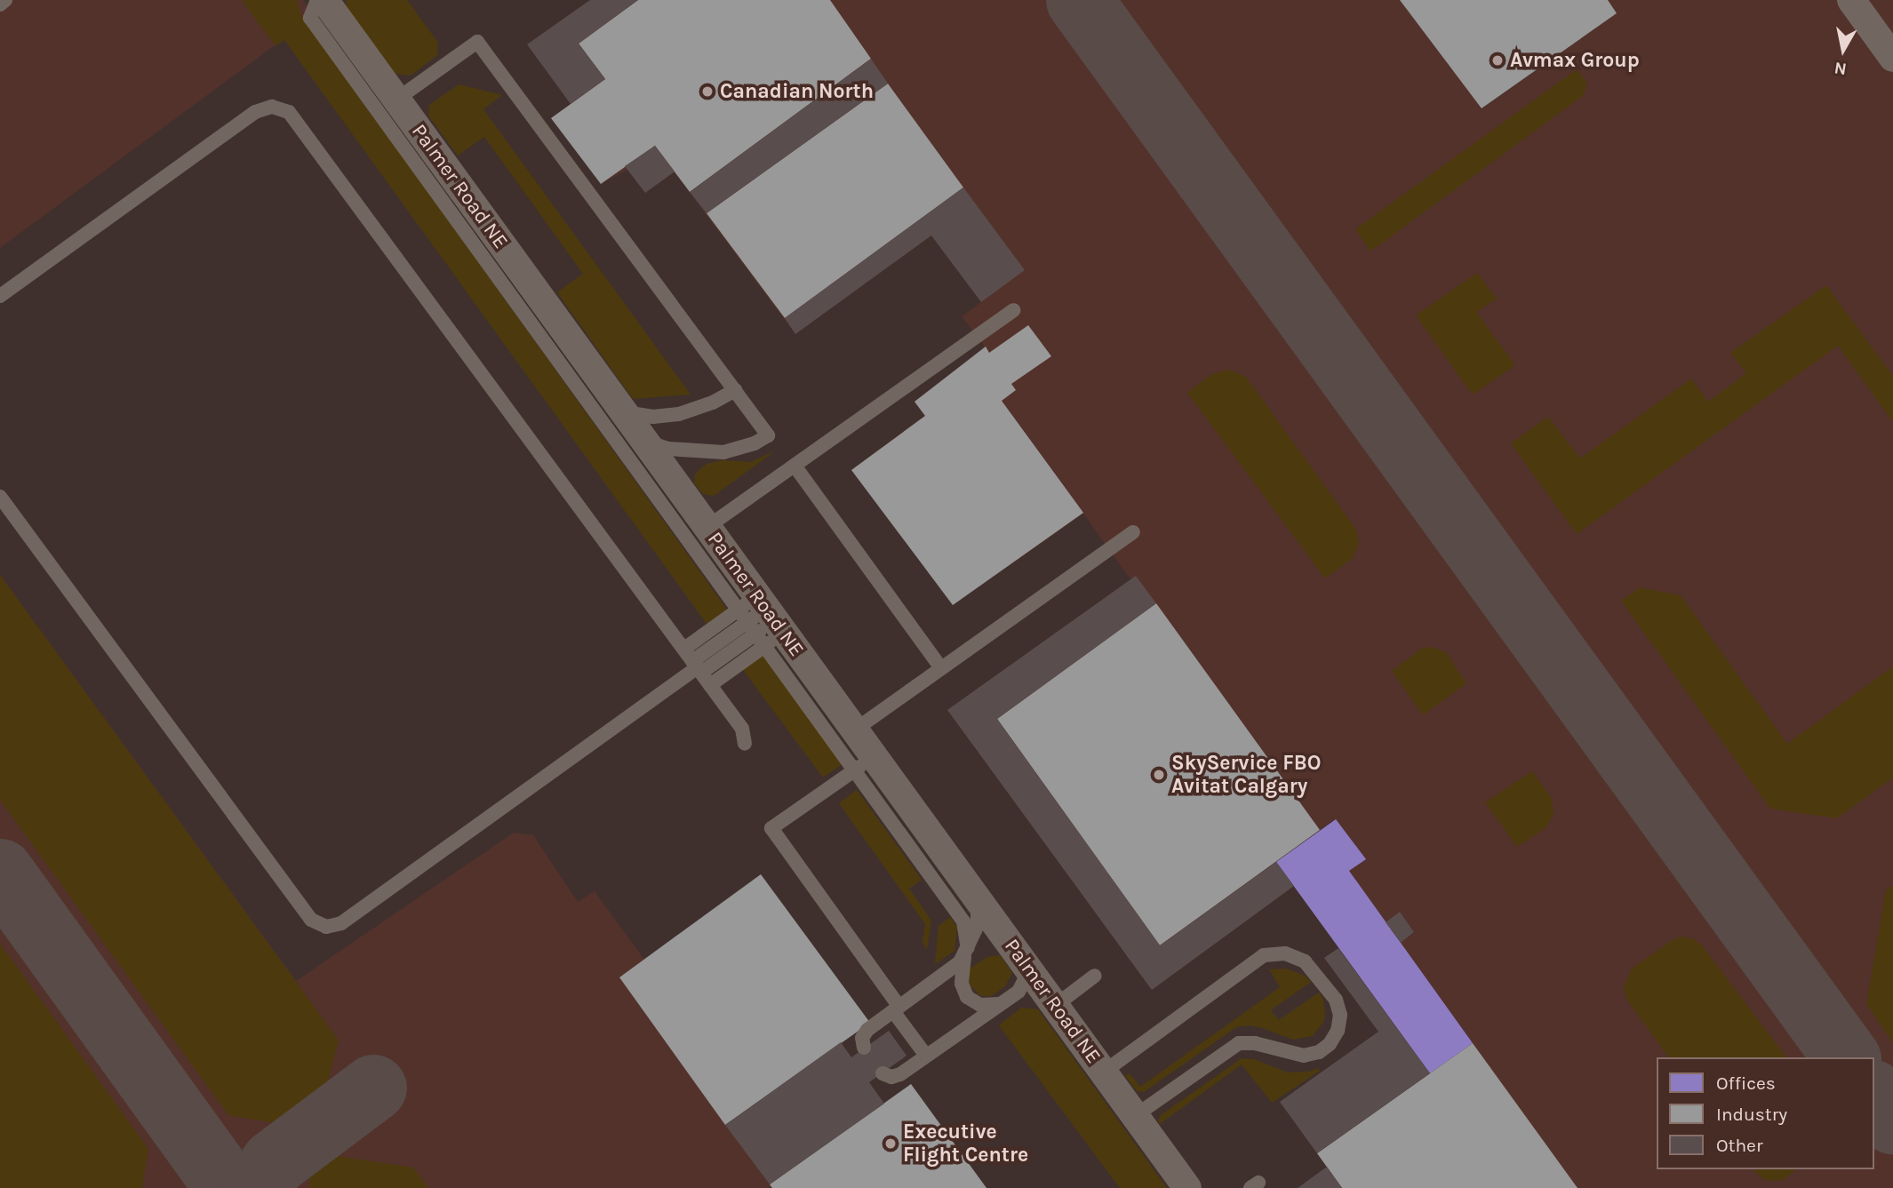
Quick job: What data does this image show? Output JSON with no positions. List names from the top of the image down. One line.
{"streets":{"street":["Palmer Road NE"]},"places":["Avmax Group","Canadian North","SkyService FBO Avitat Calgary","Executive Flight Centre"],"legend":["Offices","Industry","Other"],"north":"bottom"}
